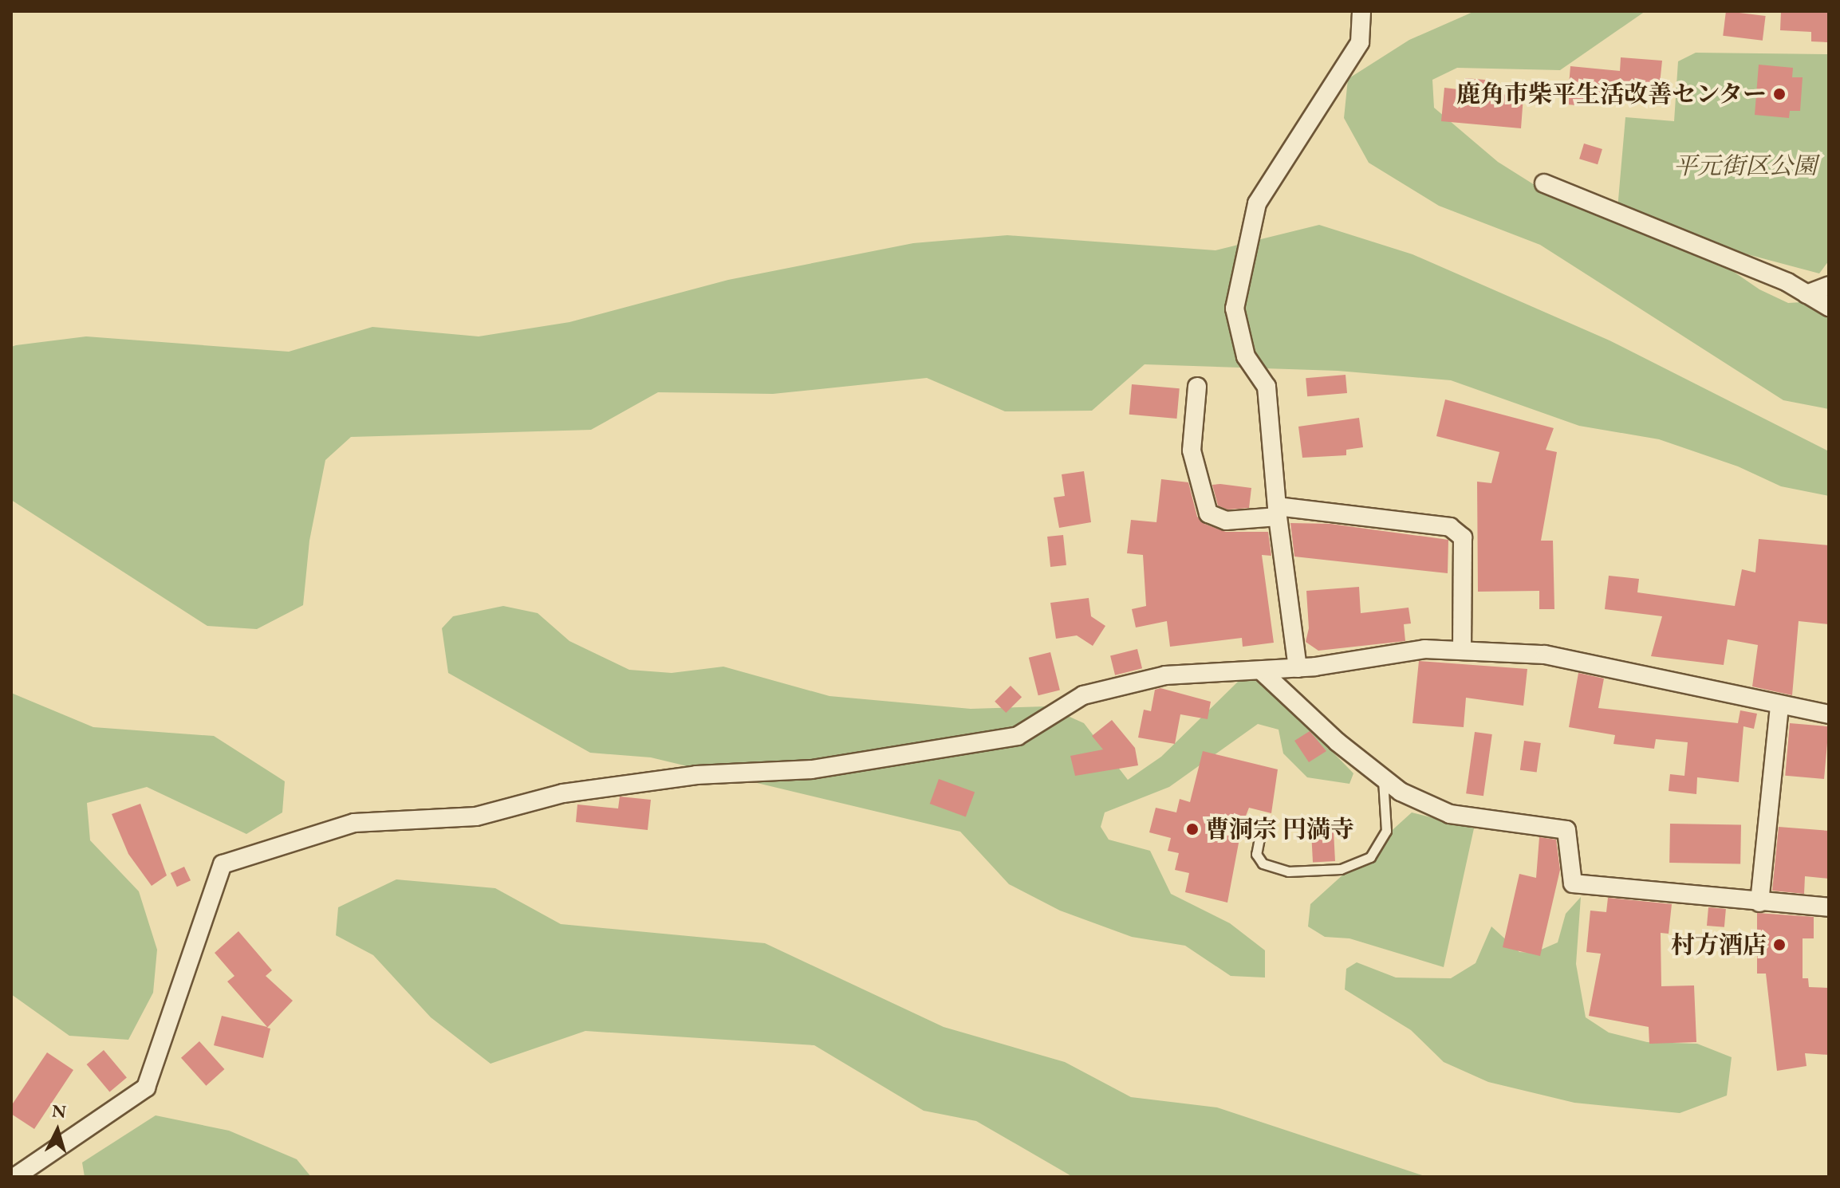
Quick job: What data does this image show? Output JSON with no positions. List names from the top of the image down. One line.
{"parks":["平元街区公園"],"places":["鹿角市柴平生活改善センター","曹洞宗 円満寺","村方酒店"],"north":"top"}
